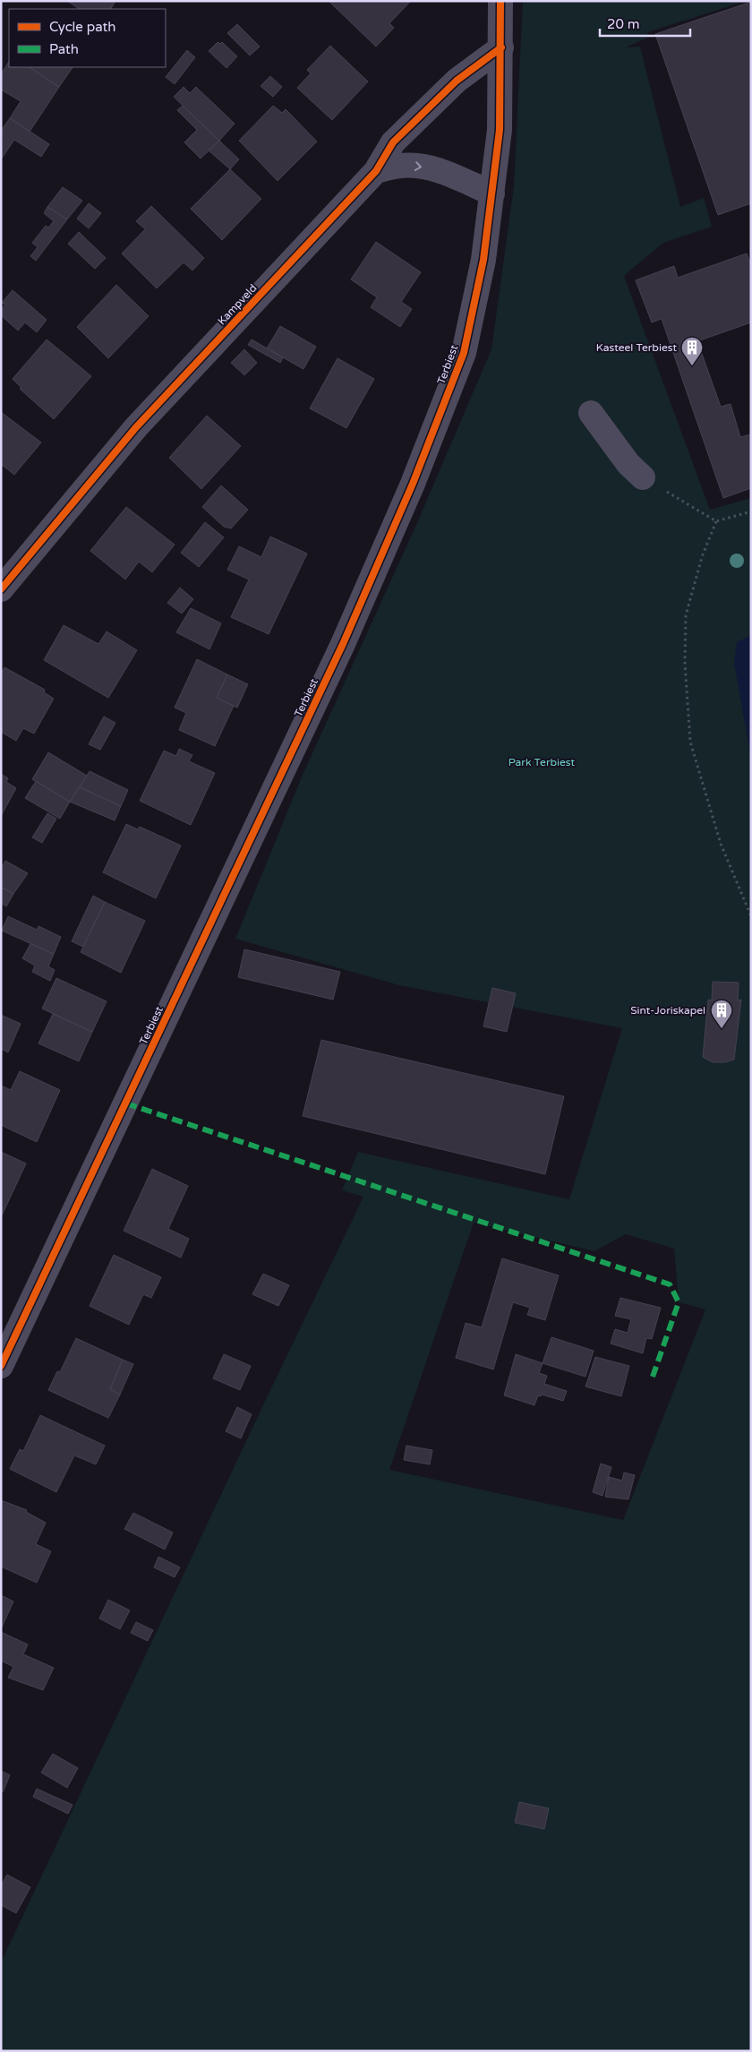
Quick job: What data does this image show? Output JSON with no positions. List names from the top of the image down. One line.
{"streets":{"street":["Kampveld","Terbiest"]},"crossings":[["Kampveld","Terbiest"]],"parks":["Park Terbiest"],"places":{"building":["Kasteel Terbiest","Sint-Joriskapel"]},"legend":["Cycle path","Path"],"scale_bar":"20 m"}
